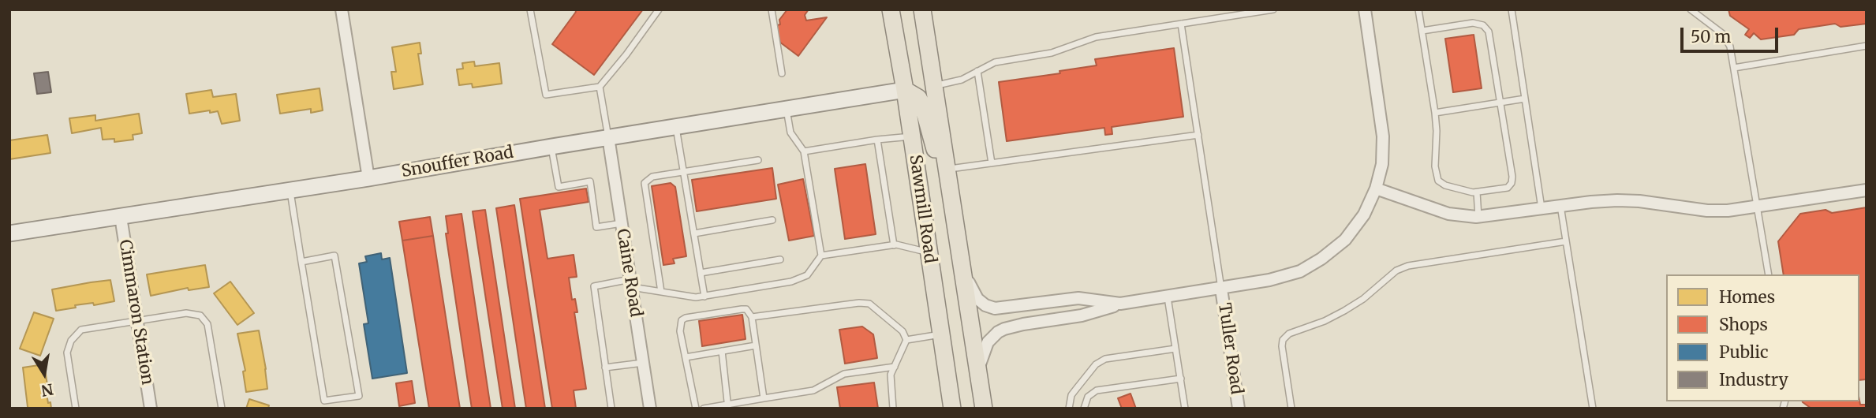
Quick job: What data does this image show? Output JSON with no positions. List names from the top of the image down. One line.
{"streets":{"main road":["Snouffer Road","Sawmill Road"],"street":["Caine Road","Cimmaron Station","Tuller Road"]},"crossings":[["Snouffer Road","Sawmill Road"],["Snouffer Road","Caine Road"],["Snouffer Road","Cimmaron Station"]],"legend":["Homes","Shops","Public","Industry"],"scale_bar":"50 m","north":"bottom"}
